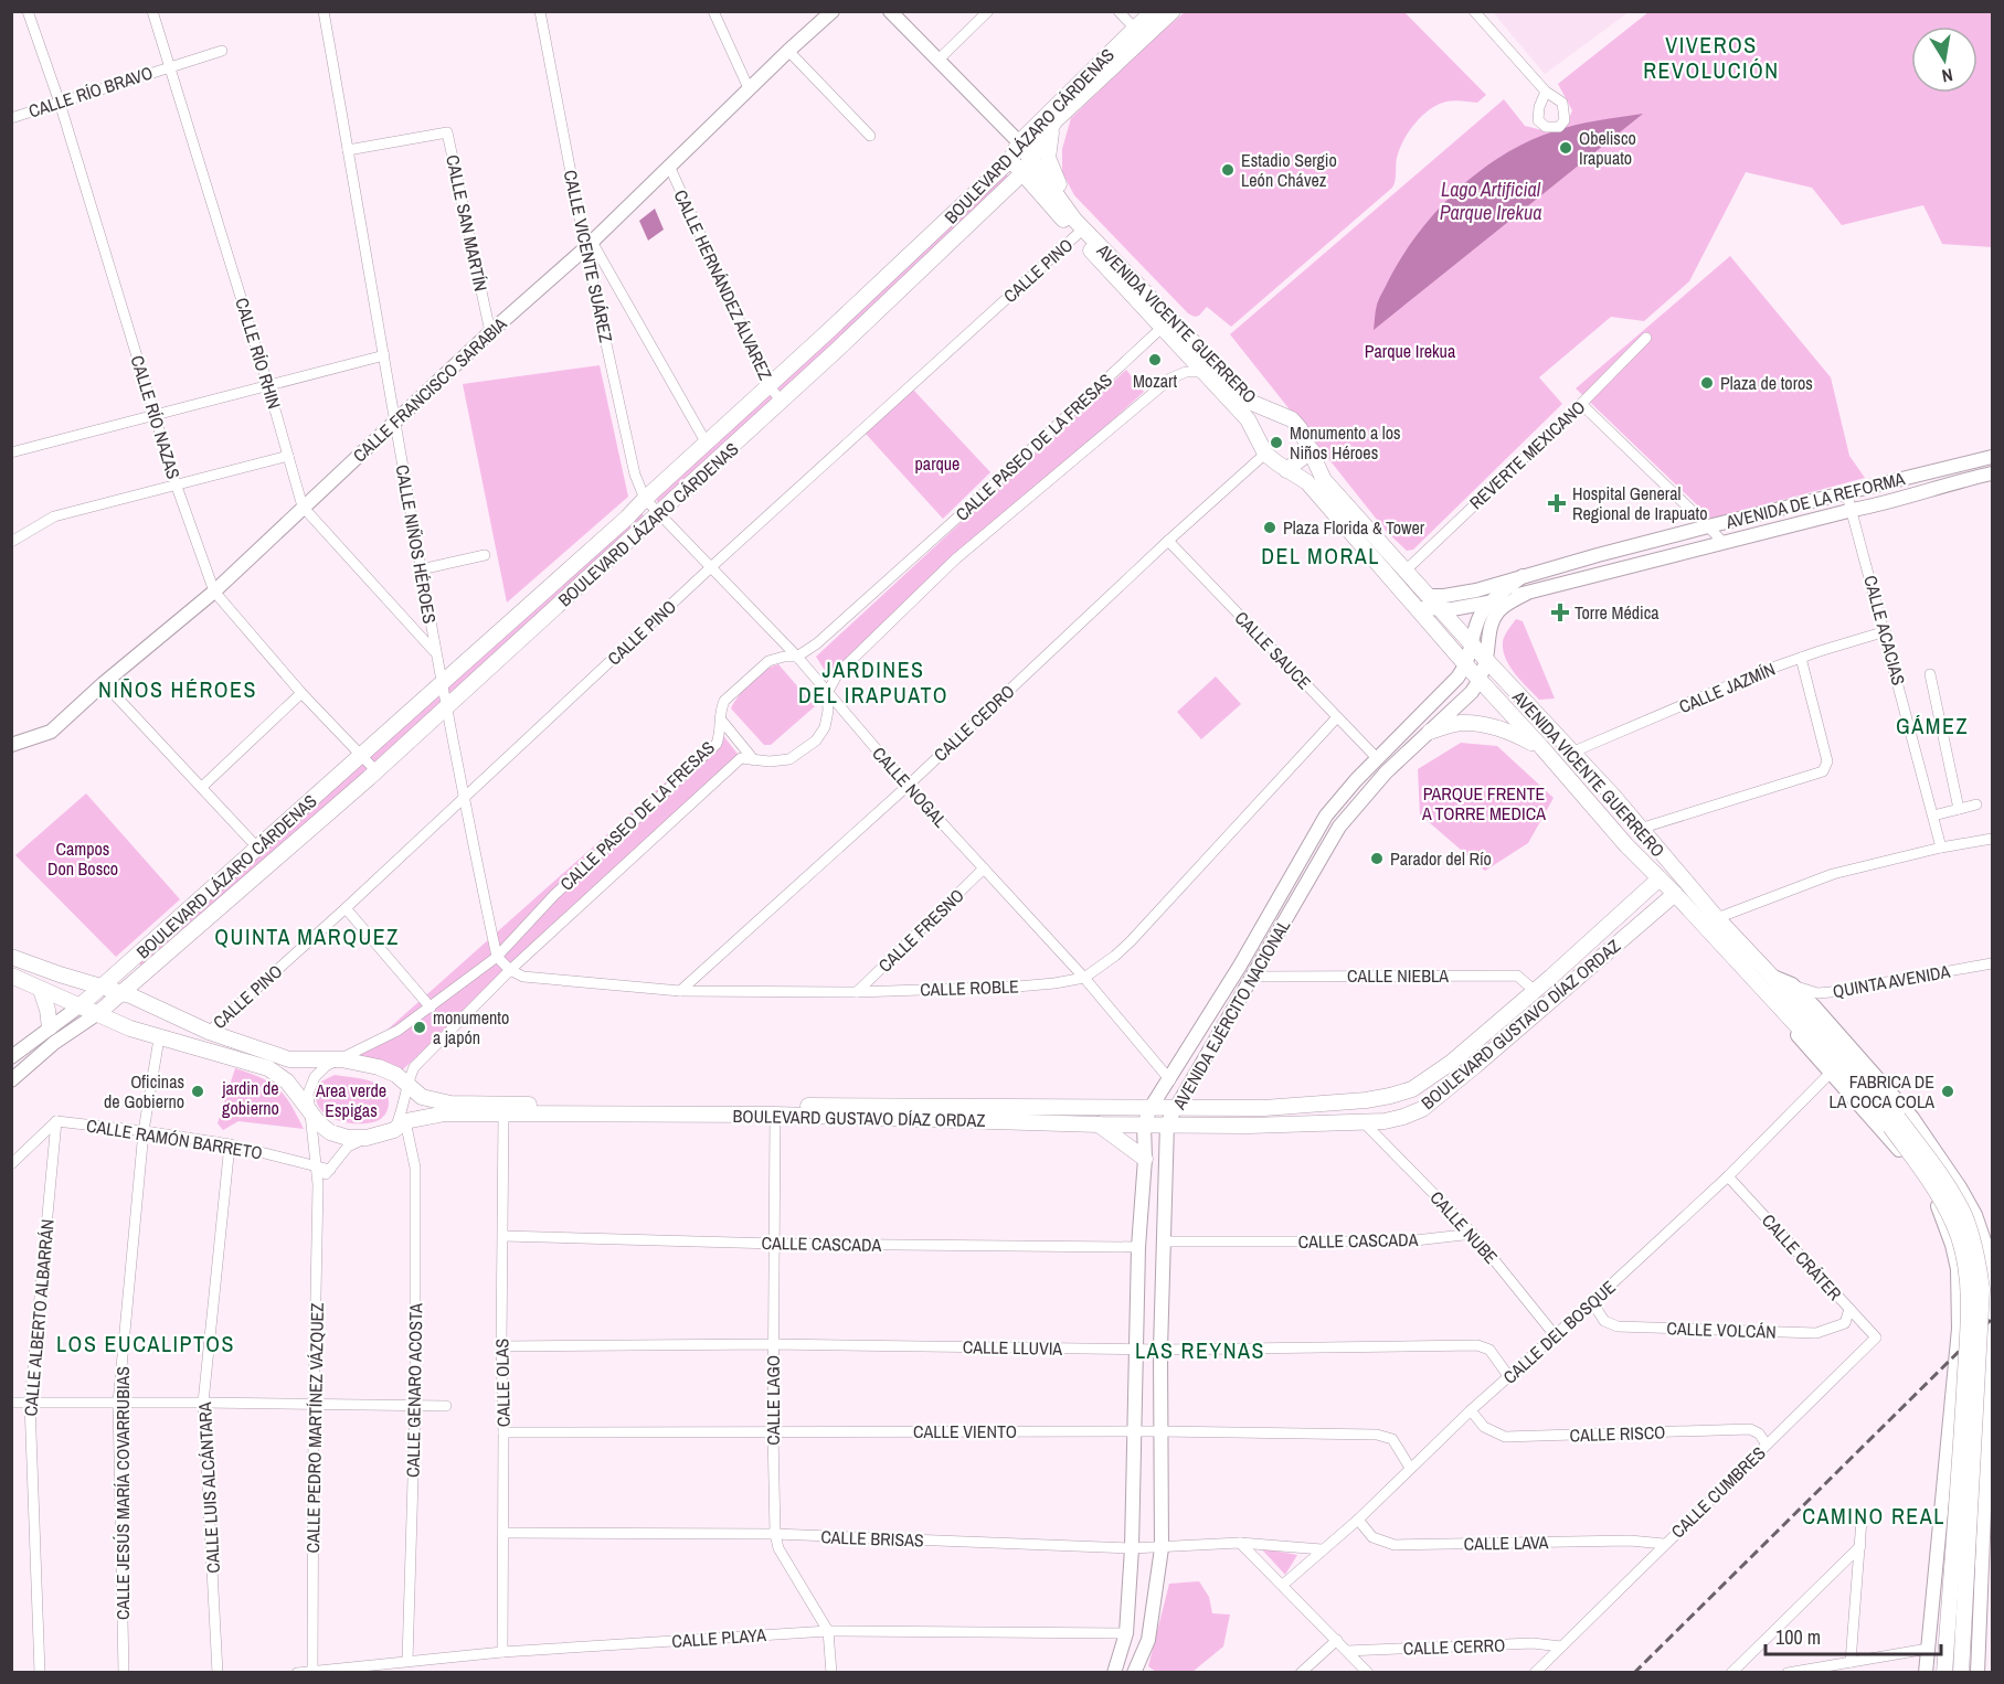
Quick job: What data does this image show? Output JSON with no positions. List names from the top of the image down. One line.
{"streets":{"main road":["BOULEVARD LÁZARO CÁRDENAS","AVENIDA VICENTE GUERRERO","CALLE FRANCISCO SARABIA","AVENIDA DE LA REFORMA","AVENIDA EJÉRCITO NACIONAL","BOULEVARD GUSTAVO DÍAZ ORDAZ"],"street":["CALLE RÍO BRAVO","CALLE SAN MARTÍN","CALLE VICENTE SUÁREZ","CALLE PINO","CALLE HERNÁNDEZ ÁLVAREZ","CALLE RÍO RHIN","CALLE RÍO NAZAS","CALLE PASEO DE LA FRESAS","REVERTE MEXICANO","CALLE NIÑOS HÉROES","CALLE ACACIAS","CALLE SAUCE","CALLE JAZMÍN","CALLE CEDRO","CALLE NOGAL","CALLE FRESNO","CALLE NIEBLA","QUINTA AVENIDA","CALLE ROBLE","CALLE RAMÓN BARRETO","CALLE NUBE","CALLE CASCADA","CALLE CRÁTER","CALLE ALBERTO ALBARRÁN","CALLE VOLCÁN","CALLE DEL BOSQUE","CALLE LLUVIA","CALLE OLAS","CALLE GENARO ACOSTA","CALLE LAGO","CALLE PEDRO MARTÍNEZ VÁZQUEZ","CALLE VIENTO","CALLE RISCO","CALLE LUIS ALCÁNTARA","CALLE CUMBRES","CALLE JESÚS MARÍA COVARRUBIAS","CALLE BRISAS","CALLE LAVA","CALLE PLAYA","CALLE CERRO"]},"crossings":[["CALLE RÍO BRAVO","CALLE RÍO RHIN"],["CALLE RÍO BRAVO","CALLE RÍO NAZAS"],["BOULEVARD LÁZARO CÁRDENAS","CALLE VICENTE SUÁREZ"],["BOULEVARD LÁZARO CÁRDENAS","CALLE HERNÁNDEZ ÁLVAREZ"],["BOULEVARD LÁZARO CÁRDENAS","AVENIDA VICENTE GUERRERO"],["BOULEVARD LÁZARO CÁRDENAS","CALLE RÍO NAZAS"],["BOULEVARD LÁZARO CÁRDENAS","CALLE NIÑOS HÉROES"],["BOULEVARD LÁZARO CÁRDENAS","CALLE NOGAL"],["BOULEVARD LÁZARO CÁRDENAS","BOULEVARD GUSTAVO DÍAZ ORDAZ"],["CALLE SAN MARTÍN","CALLE FRANCISCO SARABIA"],["CALLE SAN MARTÍN","CALLE NIÑOS HÉROES"],["CALLE VICENTE SUÁREZ","CALLE FRANCISCO SARABIA"],["CALLE VICENTE SUÁREZ","CALLE NOGAL"],["CALLE PINO","AVENIDA VICENTE GUERRERO"],["CALLE PINO","CALLE NIÑOS HÉROES"],["CALLE PINO","CALLE NOGAL"],["CALLE PINO","BOULEVARD GUSTAVO DÍAZ ORDAZ"],["CALLE HERNÁNDEZ ÁLVAREZ","CALLE FRANCISCO SARABIA"],["AVENIDA VICENTE GUERRERO","CALLE PASEO DE LA FRESAS"],["AVENIDA VICENTE GUERRERO","REVERTE MEXICANO"],["AVENIDA VICENTE GUERRERO","AVENIDA DE LA REFORMA"],["AVENIDA VICENTE GUERRERO","CALLE JAZMÍN"],["AVENIDA VICENTE GUERRERO","CALLE CEDRO"],["AVENIDA VICENTE GUERRERO","AVENIDA EJÉRCITO NACIONAL"],["AVENIDA VICENTE GUERRERO","BOULEVARD GUSTAVO DÍAZ ORDAZ"],["CALLE RÍO RHIN","CALLE FRANCISCO SARABIA"],["CALLE RÍO RHIN","CALLE NIÑOS HÉROES"],["CALLE FRANCISCO SARABIA","CALLE RÍO NAZAS"],["CALLE FRANCISCO SARABIA","CALLE NIÑOS HÉROES"],["CALLE PASEO DE LA FRESAS","CALLE NIÑOS HÉROES"],["CALLE PASEO DE LA FRESAS","CALLE NOGAL"],["CALLE PASEO DE LA FRESAS","CALLE ROBLE"],["CALLE PASEO DE LA FRESAS","BOULEVARD GUSTAVO DÍAZ ORDAZ"],["CALLE PASEO DE LA FRESAS","CALLE GENARO ACOSTA"],["CALLE PASEO DE LA FRESAS","CALLE PEDRO MARTÍNEZ VÁZQUEZ"],["AVENIDA DE LA REFORMA","CALLE ACACIAS"],["AVENIDA DE LA REFORMA","AVENIDA EJÉRCITO NACIONAL"],["CALLE ACACIAS","CALLE JAZMÍN"],["CALLE SAUCE","CALLE CEDRO"],["CALLE SAUCE","CALLE ROBLE"],["CALLE SAUCE","AVENIDA EJÉRCITO NACIONAL"],["CALLE CEDRO","CALLE NOGAL"],["CALLE CEDRO","CALLE ROBLE"],["CALLE NOGAL","CALLE FRESNO"],["CALLE NOGAL","CALLE ROBLE"],["CALLE NOGAL","AVENIDA EJÉRCITO NACIONAL"],["CALLE FRESNO","CALLE ROBLE"],["CALLE NIEBLA","AVENIDA EJÉRCITO NACIONAL"],["CALLE NIEBLA","BOULEVARD GUSTAVO DÍAZ ORDAZ"],["AVENIDA EJÉRCITO NACIONAL","BOULEVARD GUSTAVO DÍAZ ORDAZ"],["AVENIDA EJÉRCITO NACIONAL","CALLE CASCADA"],["AVENIDA EJÉRCITO NACIONAL","CALLE LLUVIA"],["AVENIDA EJÉRCITO NACIONAL","CALLE VIENTO"],["AVENIDA EJÉRCITO NACIONAL","CALLE BRISAS"],["AVENIDA EJÉRCITO NACIONAL","CALLE PLAYA"],["BOULEVARD GUSTAVO DÍAZ ORDAZ","CALLE NUBE"],["BOULEVARD GUSTAVO DÍAZ ORDAZ","CALLE OLAS"],["BOULEVARD GUSTAVO DÍAZ ORDAZ","CALLE GENARO ACOSTA"],["BOULEVARD GUSTAVO DÍAZ ORDAZ","CALLE LAGO"],["BOULEVARD GUSTAVO DÍAZ ORDAZ","CALLE PEDRO MARTÍNEZ VÁZQUEZ"],["BOULEVARD GUSTAVO DÍAZ ORDAZ","CALLE JESÚS MARÍA COVARRUBIAS"],["CALLE RAMÓN BARRETO","CALLE ALBERTO ALBARRÁN"],["CALLE RAMÓN BARRETO","CALLE PEDRO MARTÍNEZ VÁZQUEZ"],["CALLE RAMÓN BARRETO","CALLE LUIS ALCÁNTARA"],["CALLE RAMÓN BARRETO","CALLE JESÚS MARÍA COVARRUBIAS"],["CALLE NUBE","CALLE CASCADA"],["CALLE NUBE","CALLE DEL BOSQUE"],["CALLE CASCADA","CALLE OLAS"],["CALLE CASCADA","CALLE LAGO"],["CALLE CRÁTER","CALLE VOLCÁN"],["CALLE CRÁTER","CALLE DEL BOSQUE"],["CALLE CRÁTER","CALLE CUMBRES"],["CALLE VOLCÁN","CALLE DEL BOSQUE"],["CALLE DEL BOSQUE","CALLE LLUVIA"],["CALLE DEL BOSQUE","CALLE VIENTO"],["CALLE DEL BOSQUE","CALLE RISCO"],["CALLE DEL BOSQUE","CALLE BRISAS"],["CALLE DEL BOSQUE","CALLE LAVA"],["CALLE LLUVIA","CALLE OLAS"],["CALLE LLUVIA","CALLE LAGO"],["CALLE OLAS","CALLE VIENTO"],["CALLE OLAS","CALLE BRISAS"],["CALLE OLAS","CALLE PLAYA"],["CALLE GENARO ACOSTA","CALLE PEDRO MARTÍNEZ VÁZQUEZ"],["CALLE GENARO ACOSTA","CALLE PLAYA"],["CALLE LAGO","CALLE VIENTO"],["CALLE LAGO","CALLE BRISAS"],["CALLE LAGO","CALLE PLAYA"],["CALLE PEDRO MARTÍNEZ VÁZQUEZ","CALLE PLAYA"],["CALLE RISCO","CALLE CUMBRES"],["CALLE CUMBRES","CALLE LAVA"],["CALLE CUMBRES","CALLE CERRO"]],"districts":["VIVEROS REVOLUCIÓN","DEL MORAL","JARDINES DEL IRAPUATO","NIÑOS HÉROES","GÁMEZ","QUINTA MARQUEZ","LOS EUCALIPTOS","LAS REYNAS","CAMINO REAL"],"water":["Lago Artificial Parque Irekua"],"parks":["Parque Irekua","parque","PARQUE FRENTE A TORRE MEDICA","Campos Don Bosco","jardin de gobierno","Area verde Espigas"],"places":{"other":["Obelisco Irapuato","Estadio Sergio León Chávez","Mozart","Plaza de toros","Monumento a los Niños Héroes","Plaza Florida & Tower","Parador del Río","monumento a japón","Oficinas de Gobierno","FABRICA DE LA COCA COLA"],"health":["Hospital General Regional de Irapuato","Torre Médica"]},"scale_bar":"100 m","north":"bottom"}
